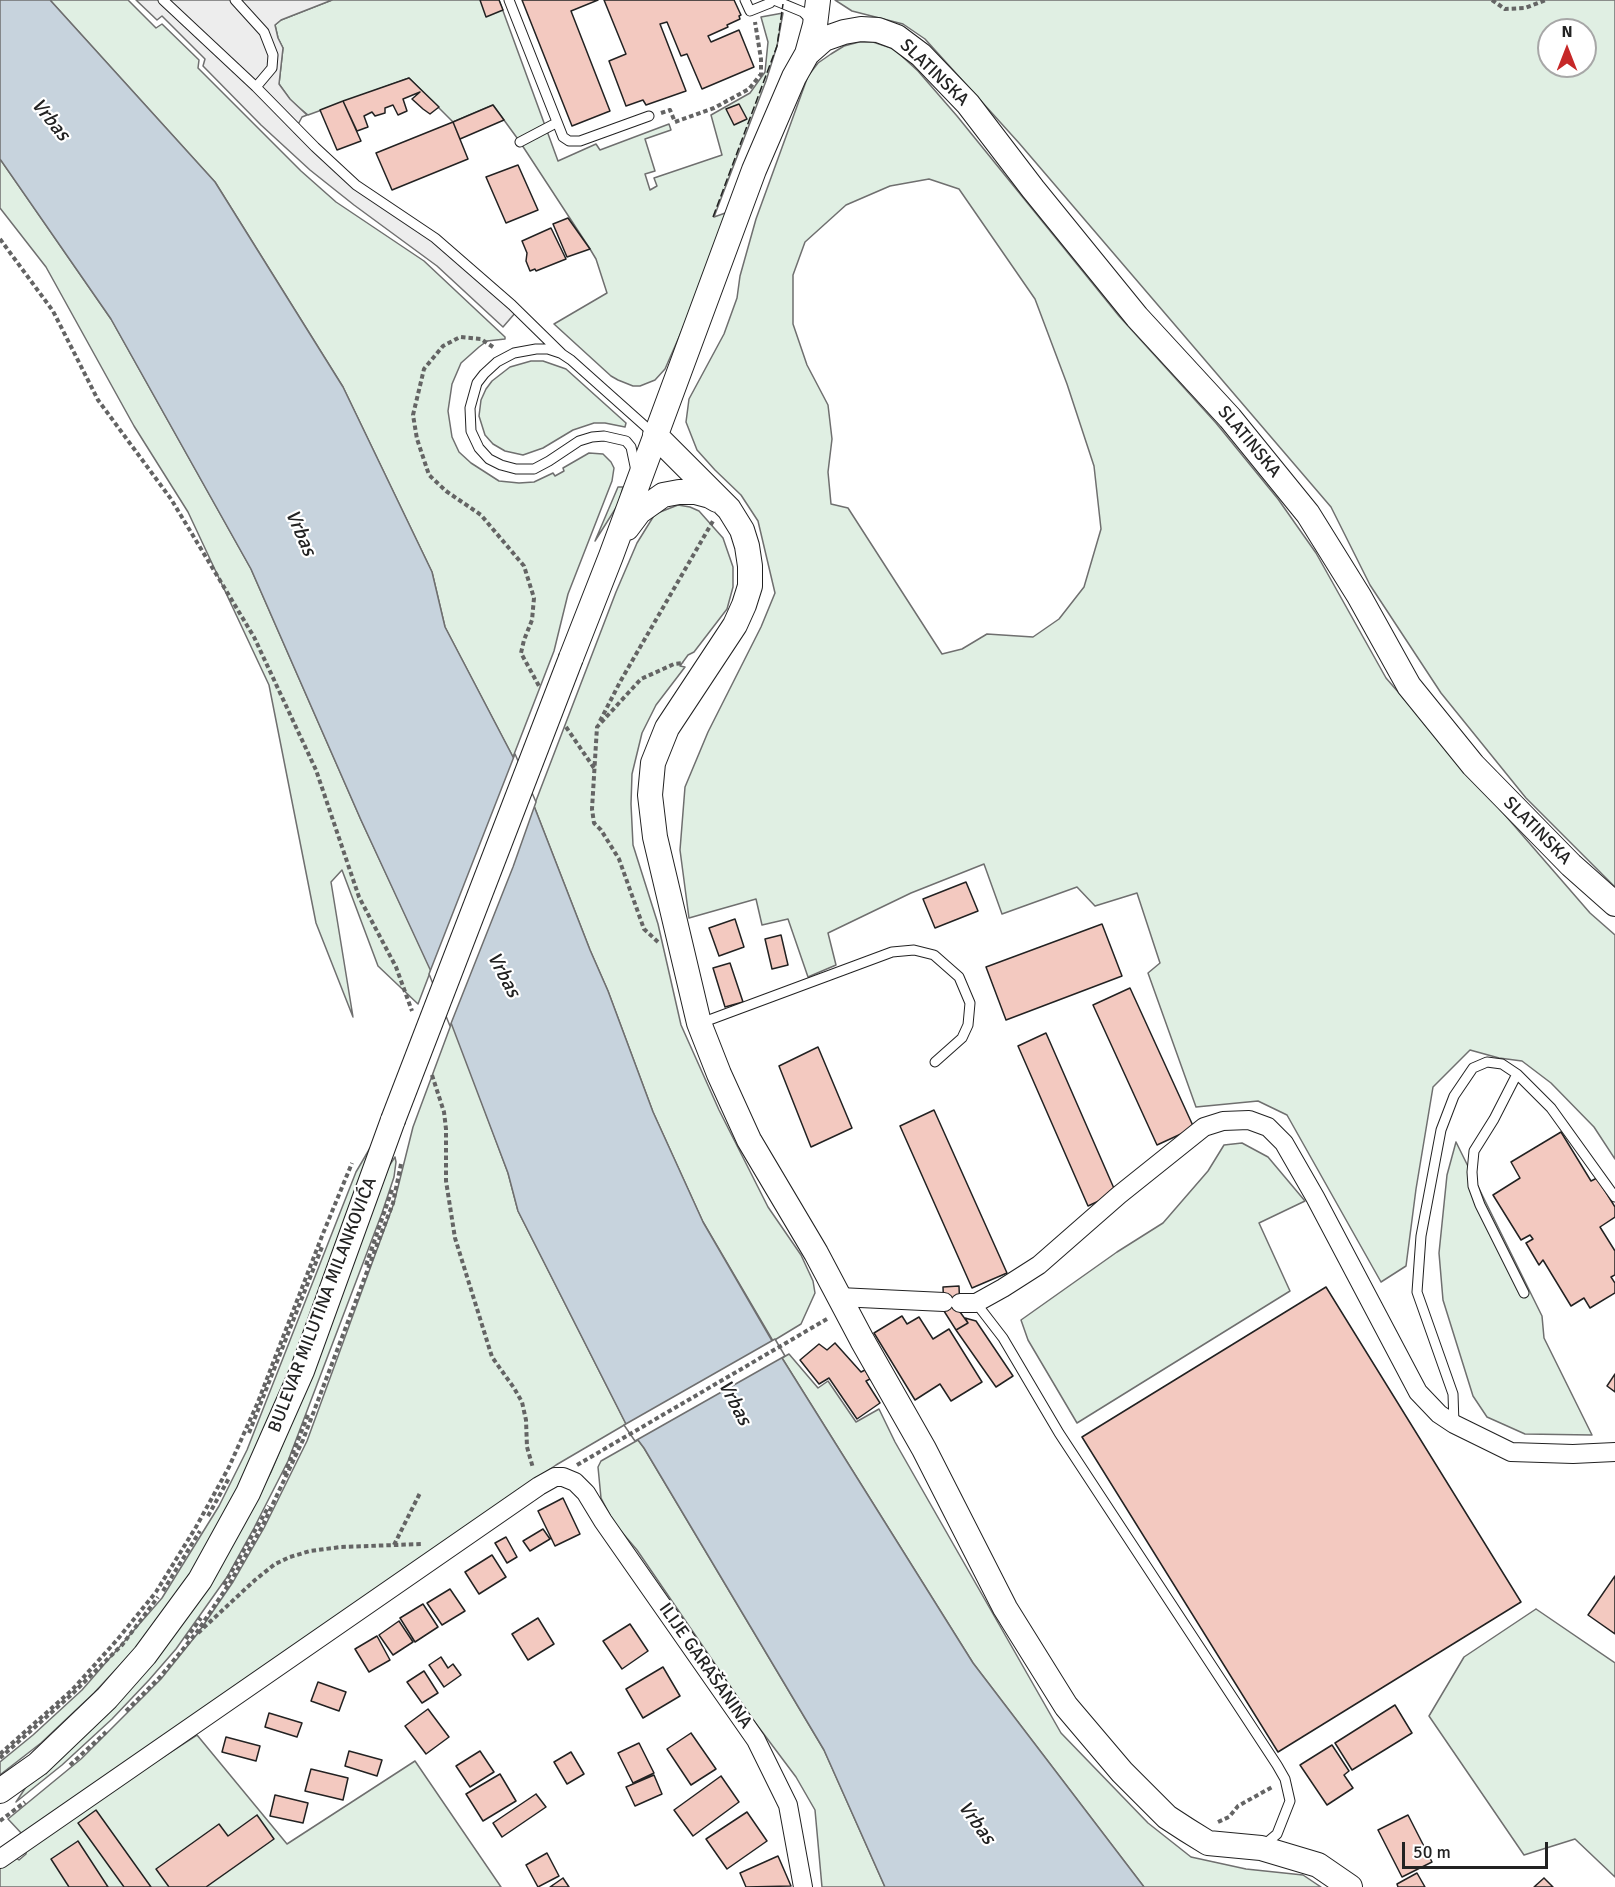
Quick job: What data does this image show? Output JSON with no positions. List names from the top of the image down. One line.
{"streets":{"street":["SLATINSKA","BULEVAR MILUTINA MILANKOVIĆA","ILIJE GARAŠANINA"]},"water":["Vrbas"],"scale_bar":"50 m","north":"top"}
